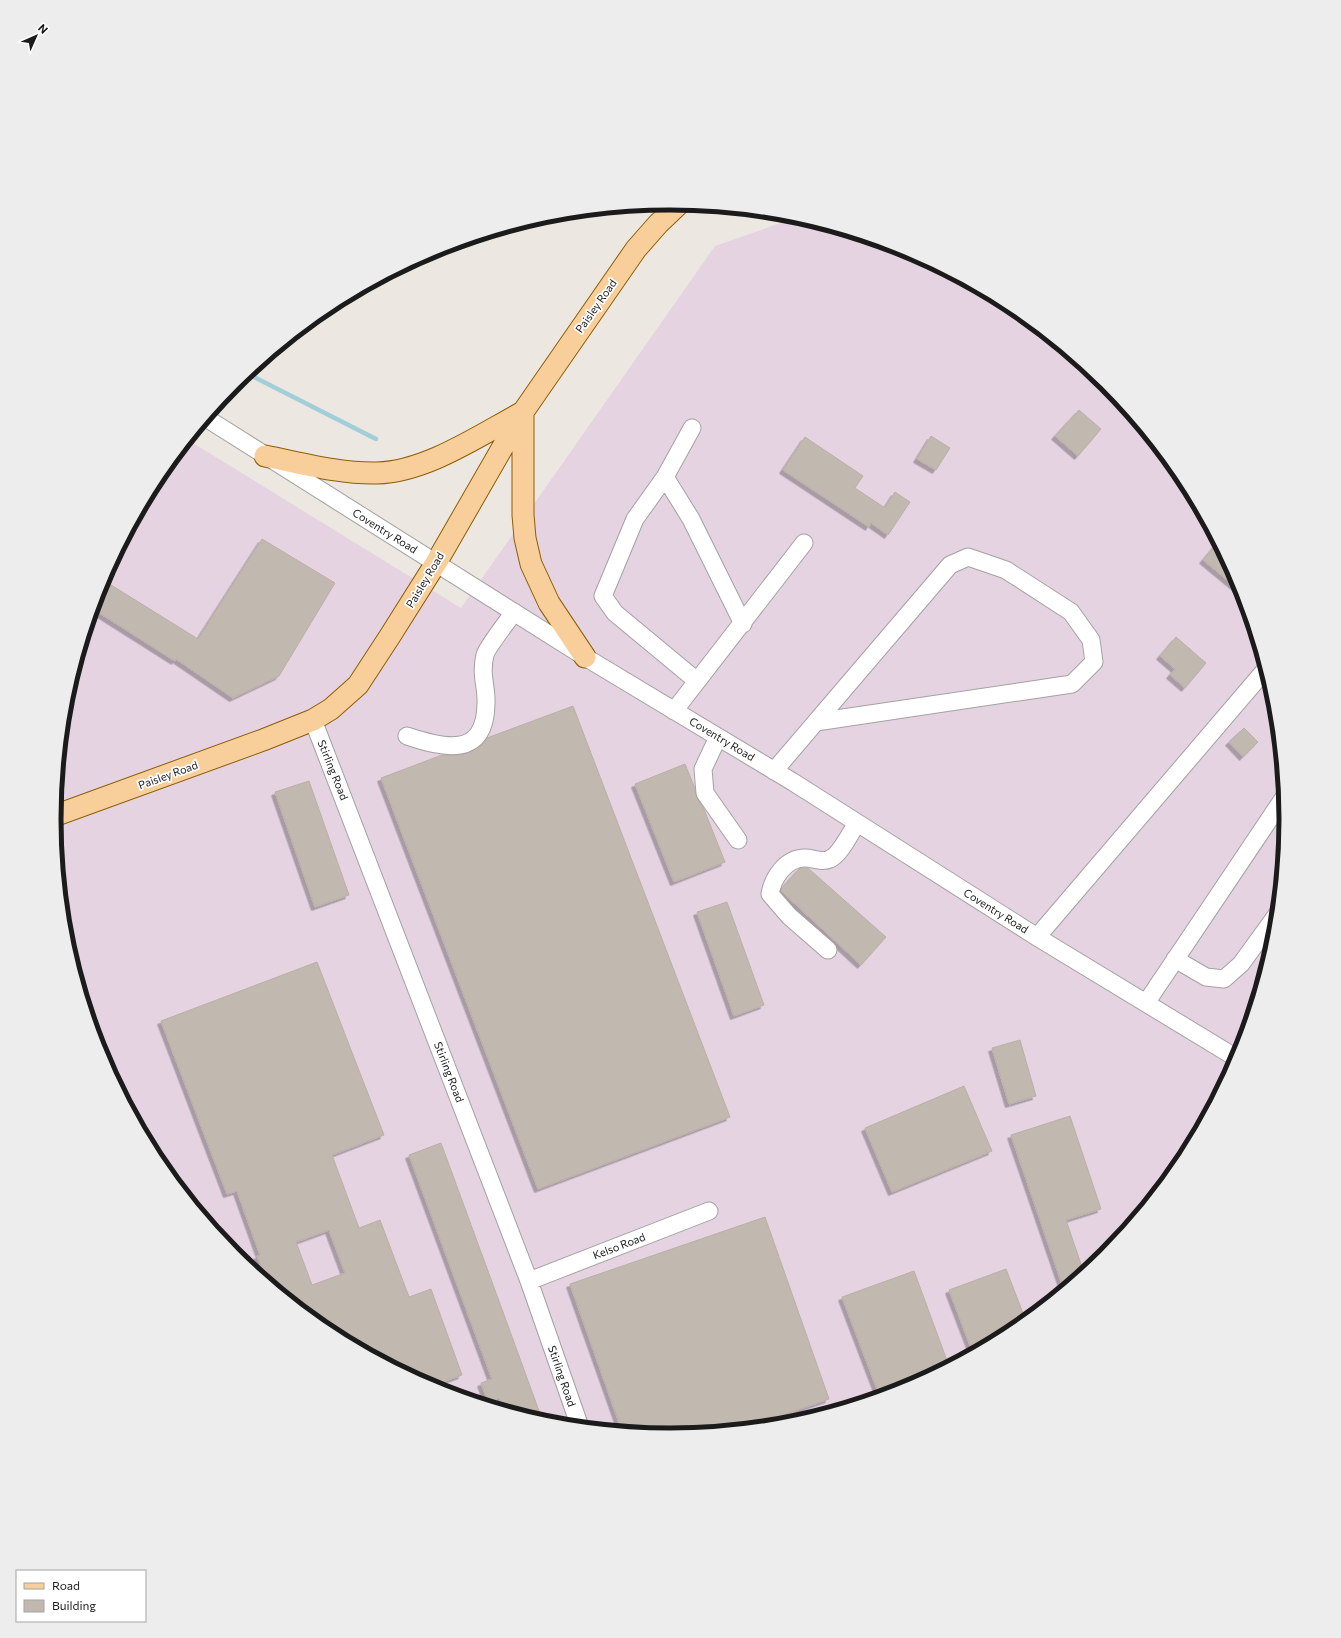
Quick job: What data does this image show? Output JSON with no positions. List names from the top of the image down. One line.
{"streets":{"main road":["Paisley Road"],"street":["Coventry Road","Stirling Road","Kelso Road"]},"crossings":[["Paisley Road","Coventry Road"],["Paisley Road","Stirling Road"],["Stirling Road","Kelso Road"]],"legend":["Road","Building"],"north":"top right"}
